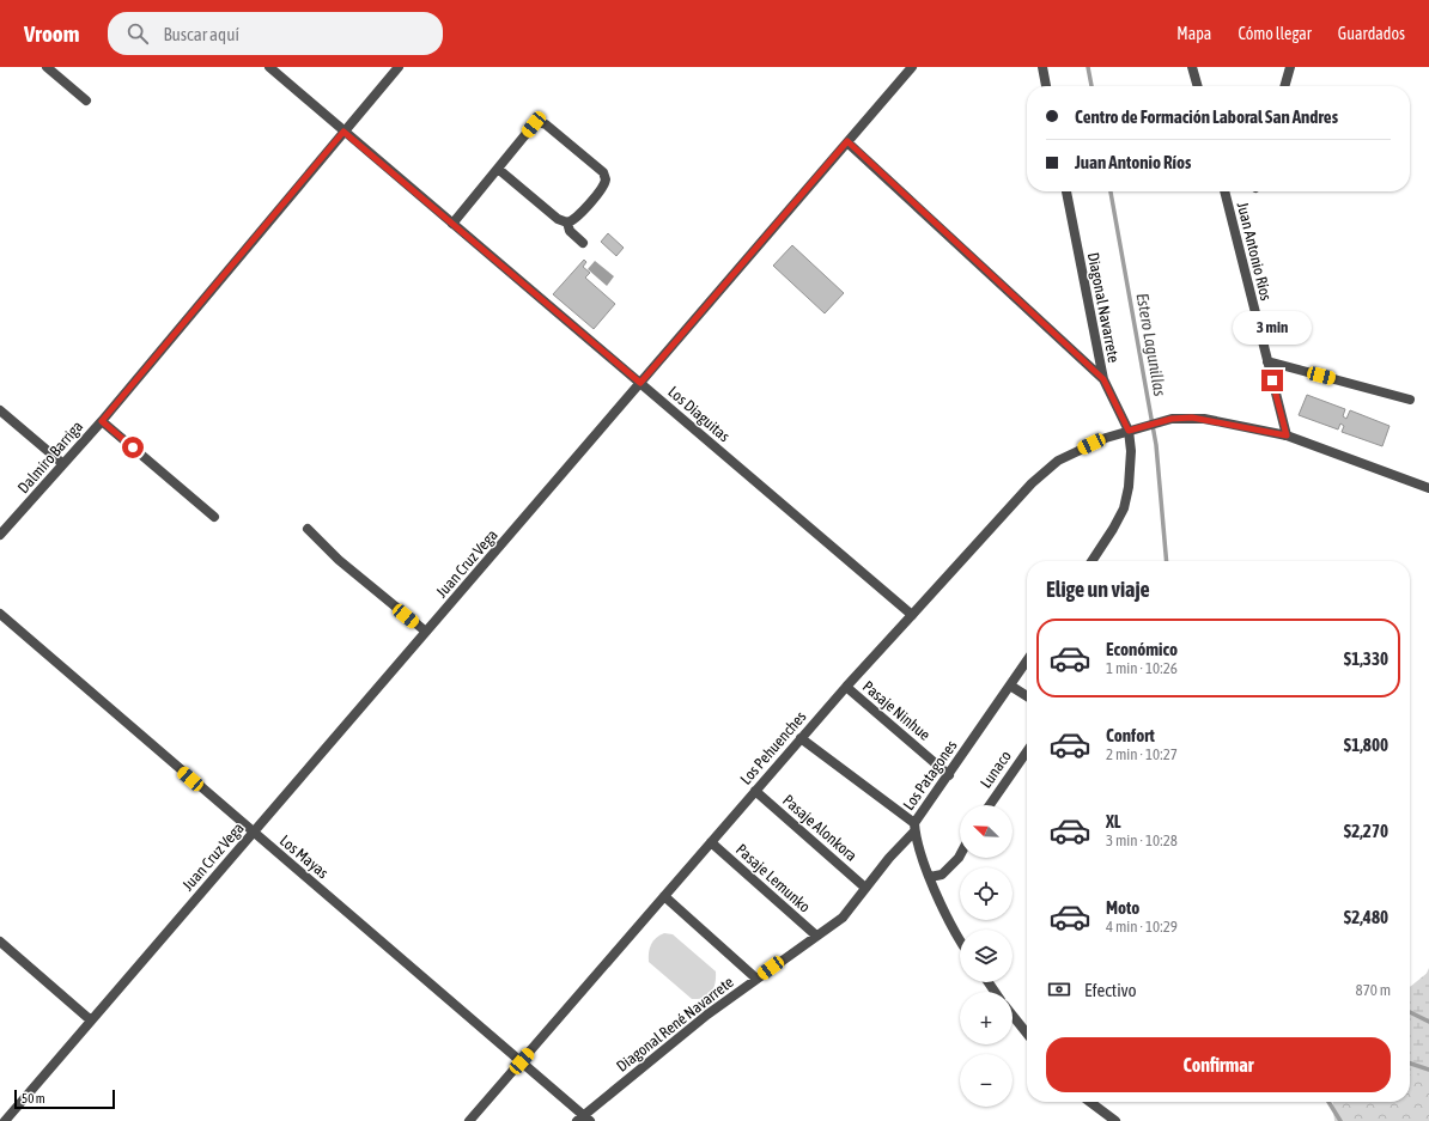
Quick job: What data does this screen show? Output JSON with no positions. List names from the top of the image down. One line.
{"streets":{"street":["Juan Antonio Ríos","Diagonal Navarrete","Los Diaguitas","Dalmiro Barriga","Juan Cruz Vega","Pasaje Ninhue","Los Pehuenches","Lunaco","Los Patagones","Pasaje Alonkora","Los Mayas","Pasaje Lemunko","Diagonal René Navarrete"]},"crossings":[["Diagonal Navarrete","Los Pehuenches"],["Los Diaguitas","Dalmiro Barriga"],["Los Diaguitas","Juan Cruz Vega"],["Los Diaguitas","Los Pehuenches"],["Juan Cruz Vega","Los Mayas"],["Pasaje Ninhue","Los Pehuenches"],["Pasaje Ninhue","Los Patagones"],["Los Pehuenches","Pasaje Alonkora"],["Los Pehuenches","Los Mayas"],["Los Pehuenches","Pasaje Lemunko"],["Los Patagones","Diagonal René Navarrete"],["Pasaje Alonkora","Diagonal René Navarrete"],["Los Mayas","Diagonal René Navarrete"],["Pasaje Lemunko","Diagonal René Navarrete"]],"water":["Estero Lagunillas"],"scale_bar":"50 m","north":"top left","page":{"header":"Vroom","search":"Buscar aquí","nav":["Mapa","Cómo llegar","Guardados"],"banner":["Centro de Formación Laboral San Andres","Juan Antonio Ríos"],"bubble":"3 min","heading":"Elige un viaje","list":[{"name":"Económico","note":"1 min · 10:26","value":"$1,330"},{"name":"Confort","note":"2 min · 10:27","value":"$1,800"},{"name":"XL","note":"3 min · 10:28","value":"$2,270"},{"name":"Moto","note":"4 min · 10:29","value":"$2,480"}],"map_buttons":["+","−"],"pay":["Efectivo","870 m"],"buttons":"Confirmar","scale":"50 m"}}
